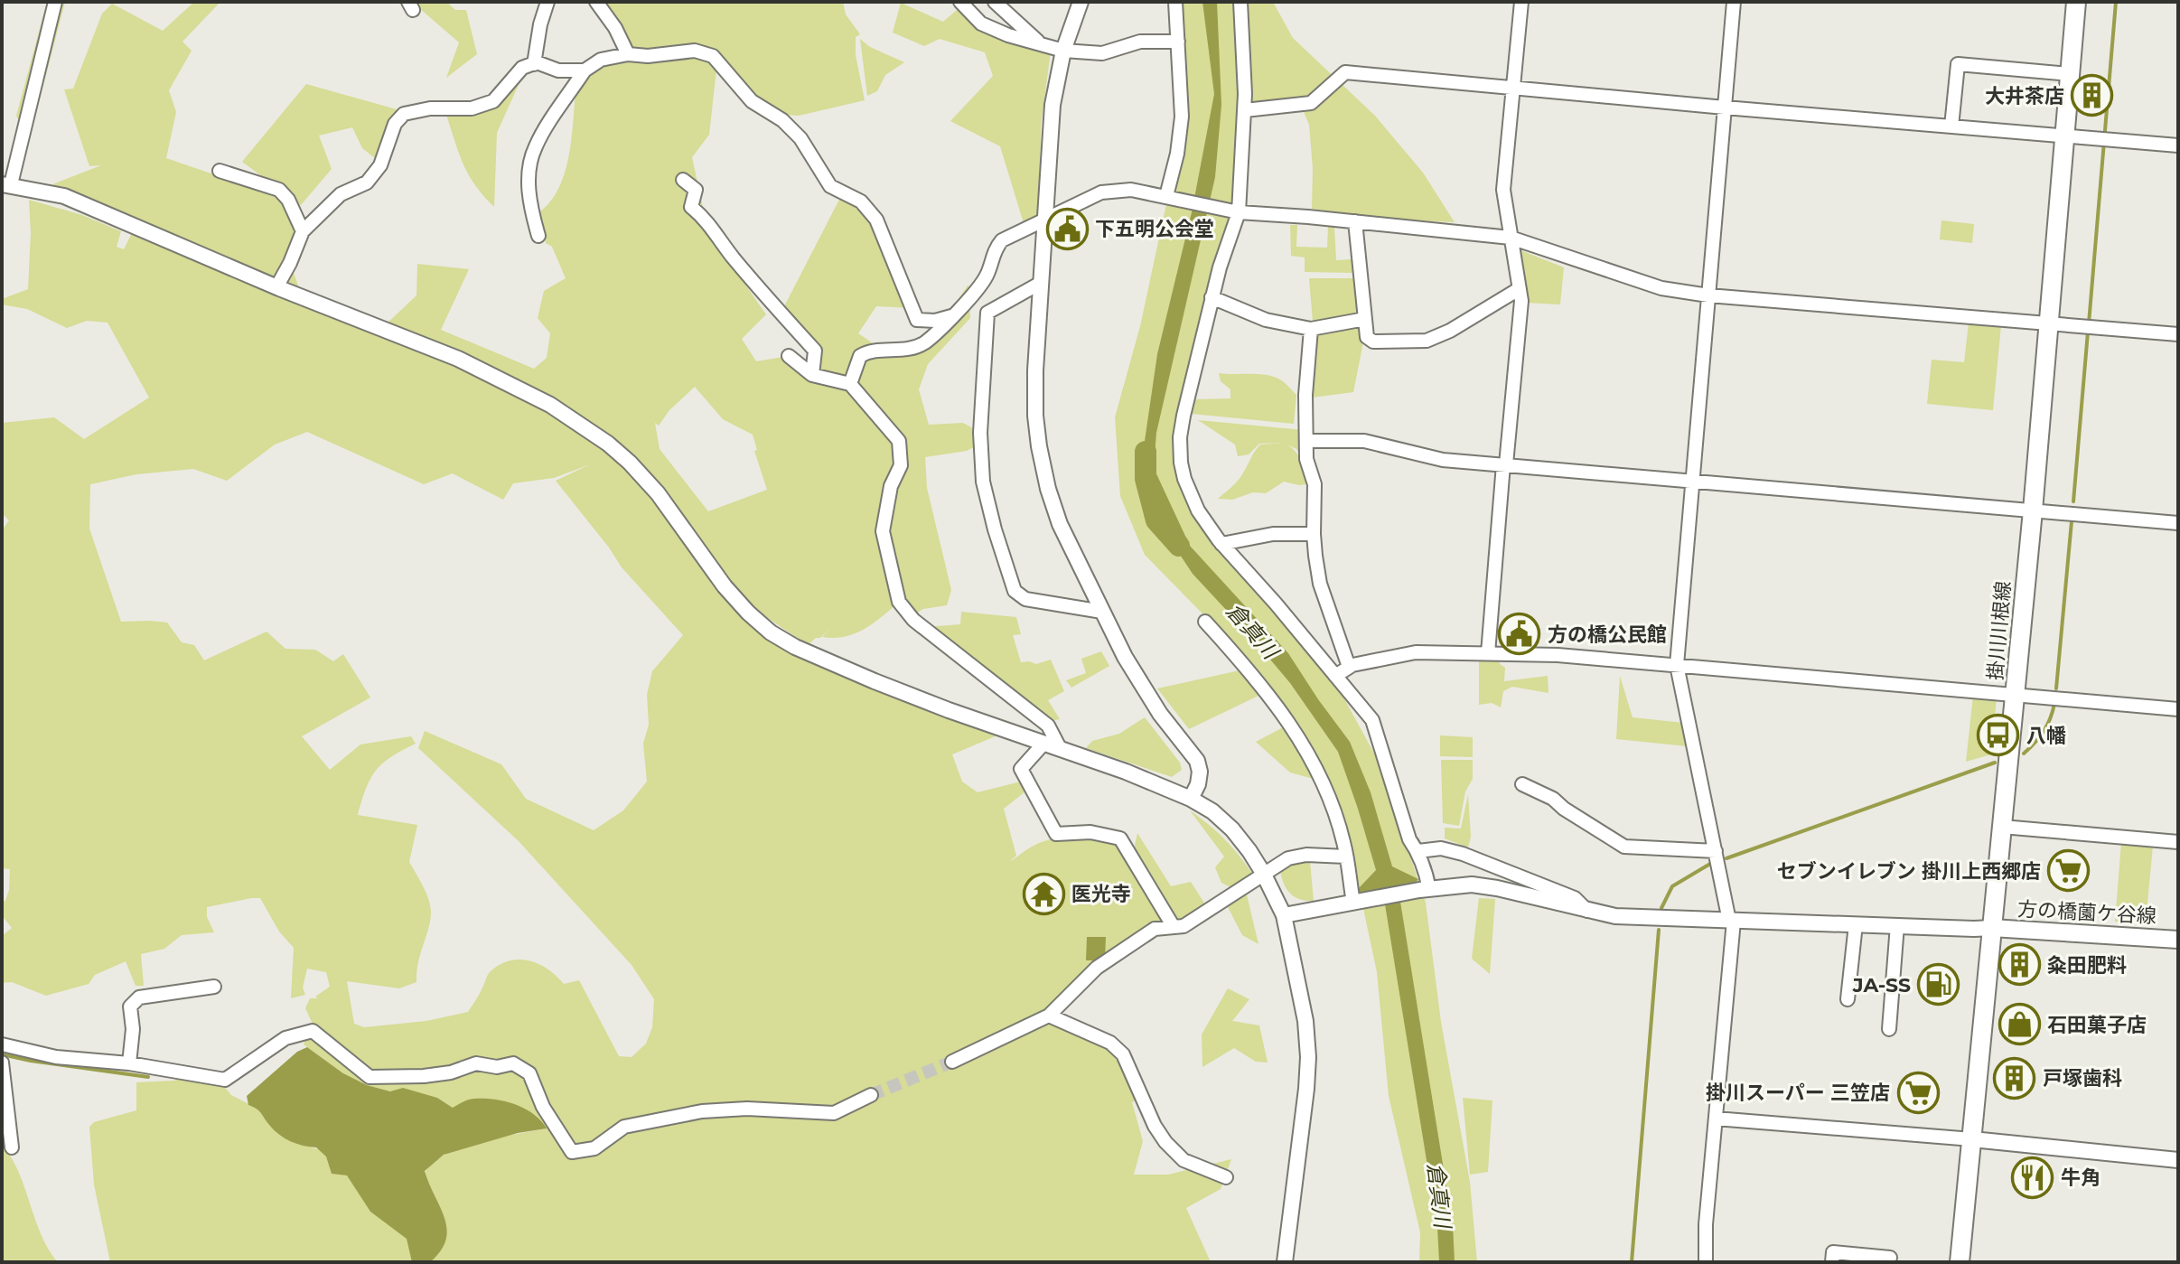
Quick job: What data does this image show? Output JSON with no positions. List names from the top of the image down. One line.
{"streets":{"main road":["掛川川根線","方の橋薗ケ谷線"]},"crossings":[["掛川川根線","方の橋薗ケ谷線"]],"water":["倉真川"],"places":{"building":["大井茶店","粂田肥料","戸塚歯科"],"public building":["下五明公会堂","方の橋公民館"],"bus stop":["八幡"],"supermarket":["セブンイレブン 掛川上西郷店","掛川スーパー 三笠店"],"temple":["医光寺"],"fuel station":["JA-SS"],"shop":["石田菓子店"],"restaurant":["牛角"]}}
